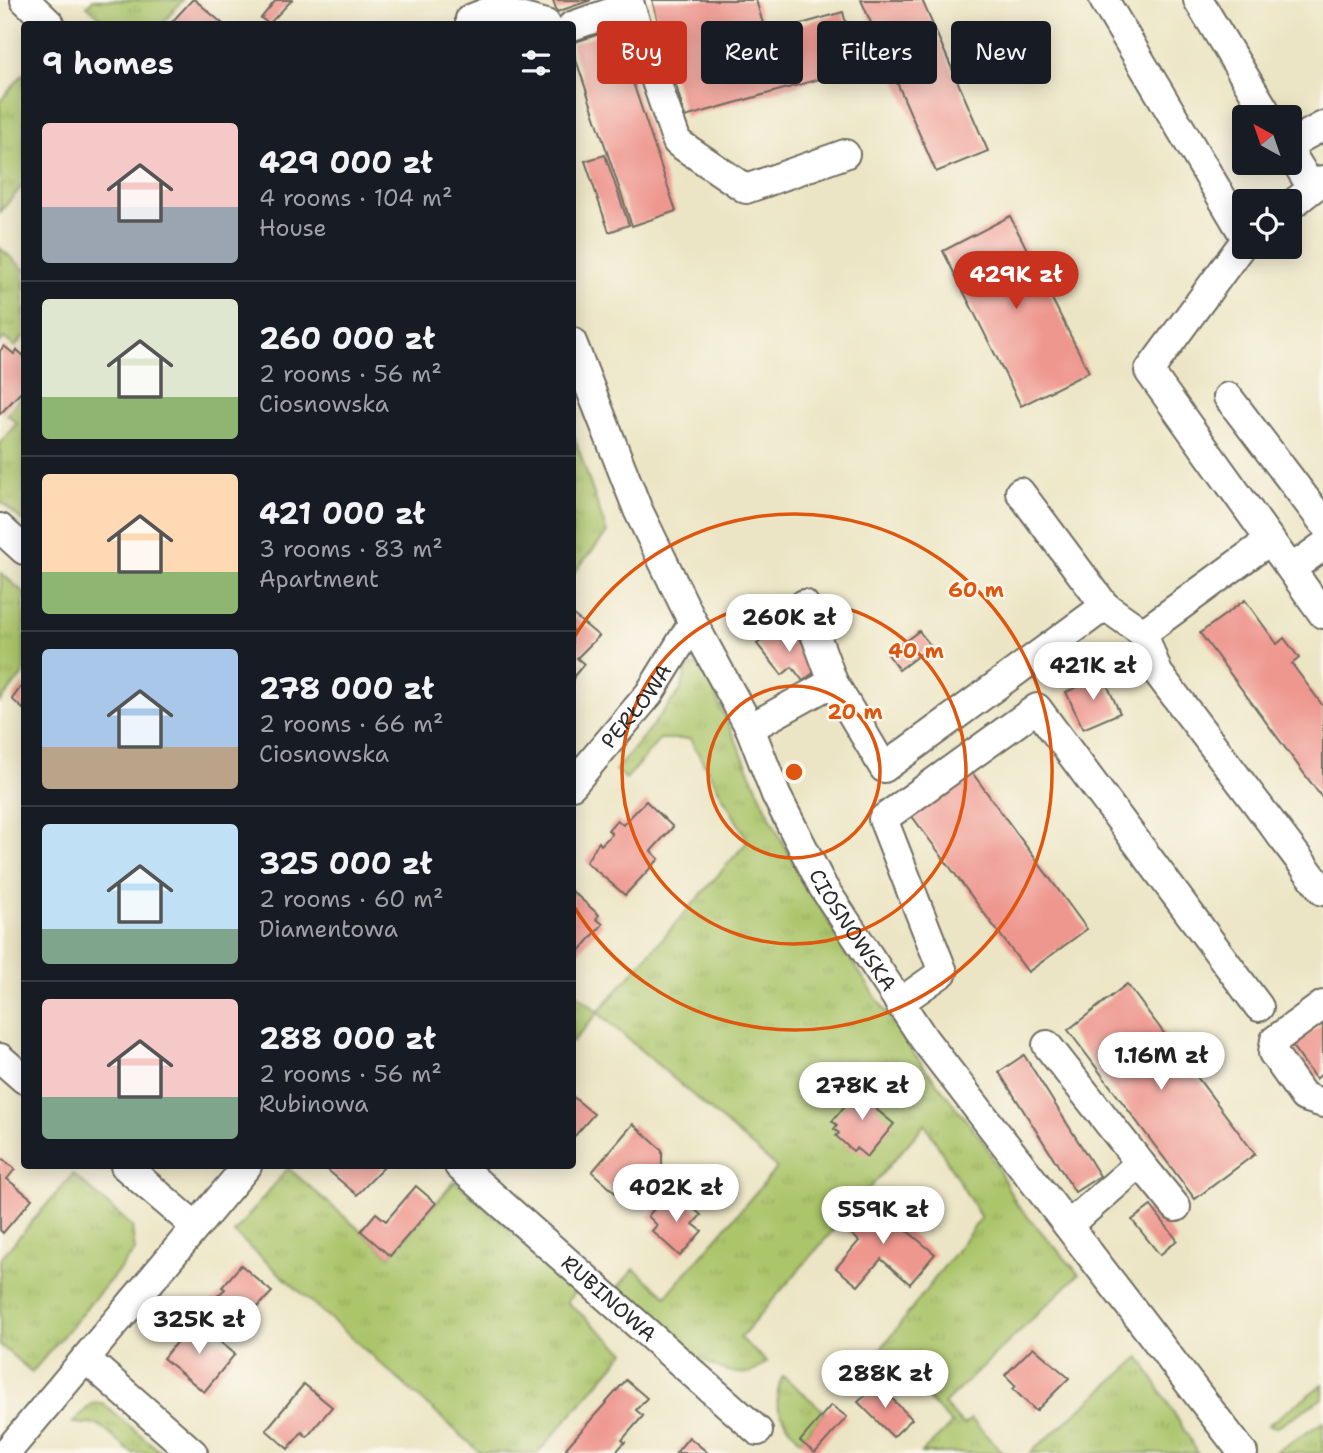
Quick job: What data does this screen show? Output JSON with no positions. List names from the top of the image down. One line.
{"streets":{"street":["PERŁOWA","CIOSNOWSKA","RUBINOWA"]},"crossings":[["PERŁOWA","CIOSNOWSKA"]],"north":"top left","page":{"chip":["Buy","Rent","Filters","New"],"heading":"9 homes","list":[{"name":"429 000 zł","note":"4 rooms · 104 m² · House"},{"name":"260 000 zł","note":"2 rooms · 56 m² · Ciosnowska"},{"name":"421 000 zł","note":"3 rooms · 83 m² · Apartment"},{"name":"278 000 zł","note":"2 rooms · 66 m² · Ciosnowska"},{"name":"325 000 zł","note":"2 rooms · 60 m² · Diamentowa"},{"name":"288 000 zł","note":"2 rooms · 56 m² · Rubinowa"}],"price":["429K zł","260K zł","421K zł","1.16M zł","278K zł","402K zł","559K zł","325K zł","288K zł"]},"rings":["60 m","40 m","20 m"]}
